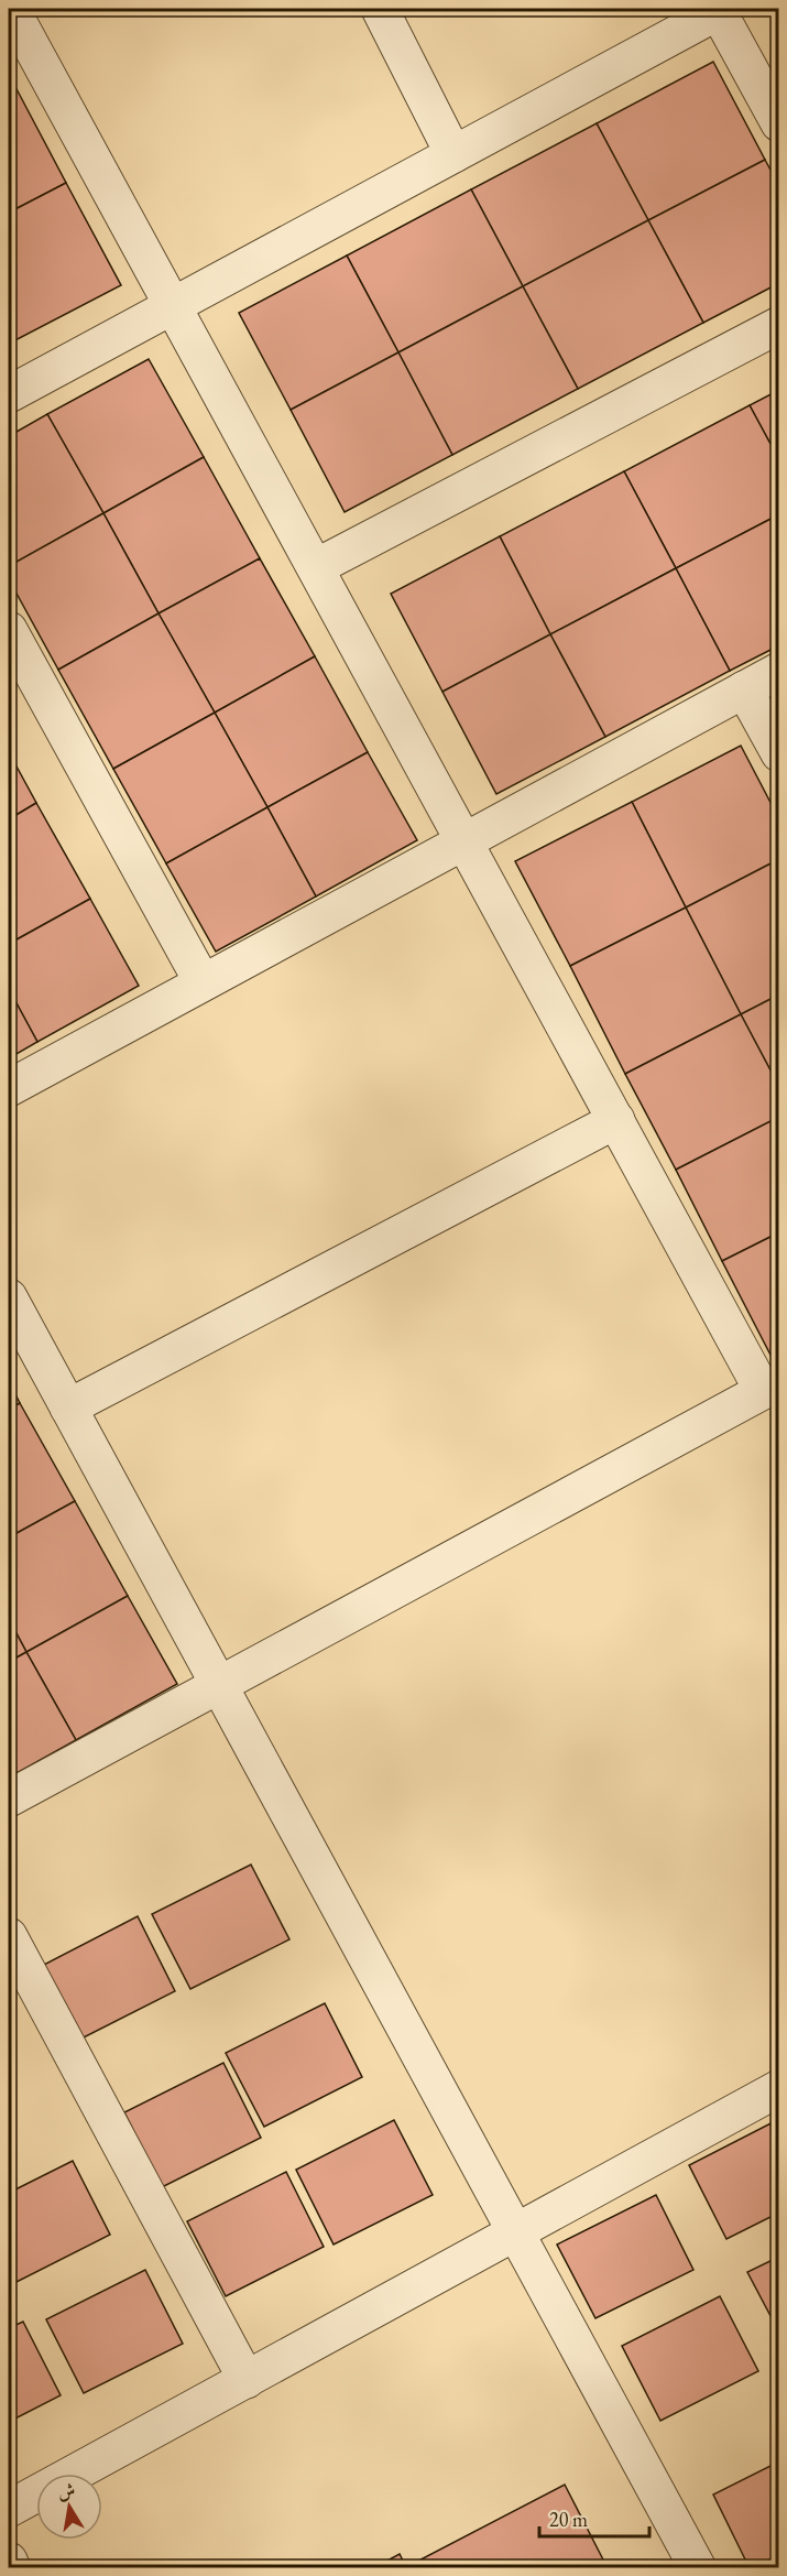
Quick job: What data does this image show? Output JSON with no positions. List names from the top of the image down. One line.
{"scale_bar":"20 m","north":"top"}
